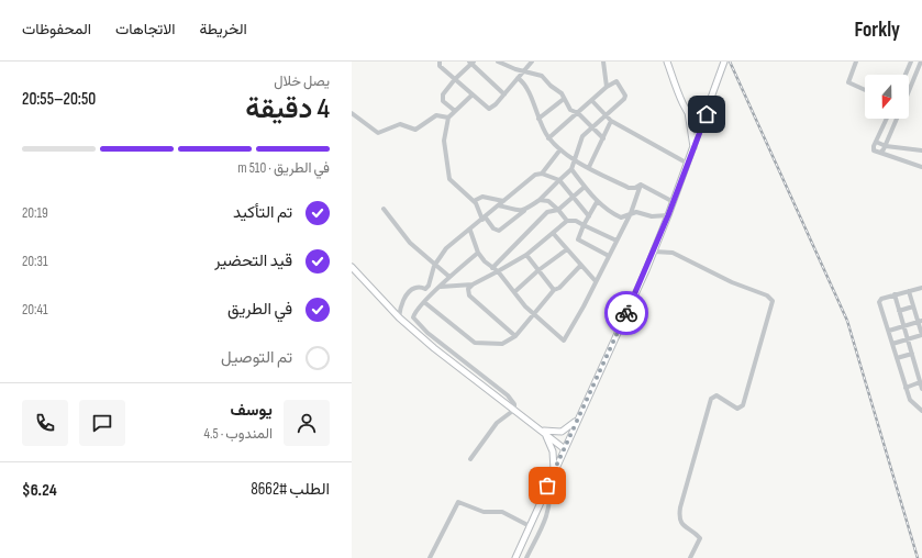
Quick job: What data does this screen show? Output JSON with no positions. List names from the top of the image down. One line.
{"north":"bottom","page":{"header":"Forkly","nav":["الخريطة","الاتجاهات","المحفوظات"],"heading":["4 دقيقة","يصل خلال","20:50–20:55"],"panel":["يوسف","المندوب · 4.5","الطلب #8662","$6.24"],"bar":"في الطريق · 510 m","list":[["تم التأكيد","20:19"],["قيد التحضير","20:31"],["في الطريق","20:41"],"تم التوصيل"]}}
